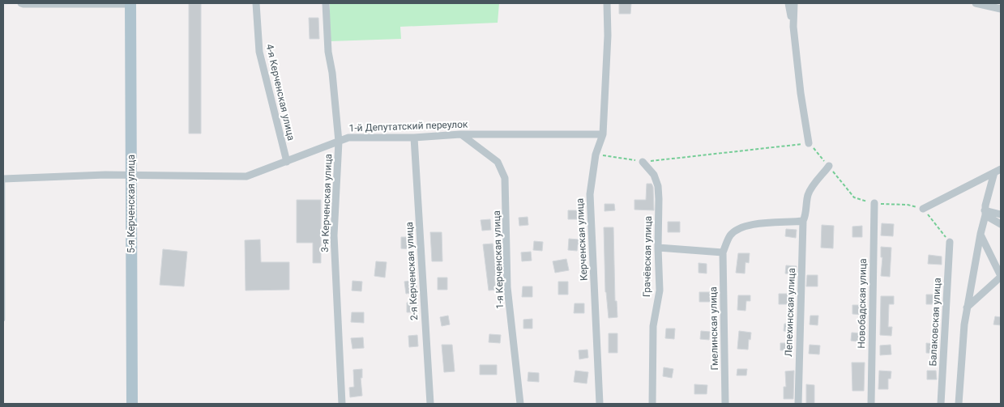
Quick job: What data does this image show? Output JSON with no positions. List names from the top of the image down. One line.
{"streets":{"main road":["5-я Керченская улица"],"street":["4-я Керченская улица","1-й Депутатский переулок","3-я Керченская улица","Керченская улица","Грачёвская улица","1-я Керченская улица","2-я Керченская улица","Новобадская улица","Лепехинская улица","Балаковская улица","Гмелинская улица"]},"crossings":[["4-я Керченская улица","1-й Депутатский переулок"],["1-й Депутатский переулок","3-я Керченская улица"],["1-й Депутатский переулок","5-я Керченская улица"],["1-й Депутатский переулок","Керченская улица"],["1-й Депутатский переулок","1-я Керченская улица"],["1-й Депутатский переулок","2-я Керченская улица"]]}
